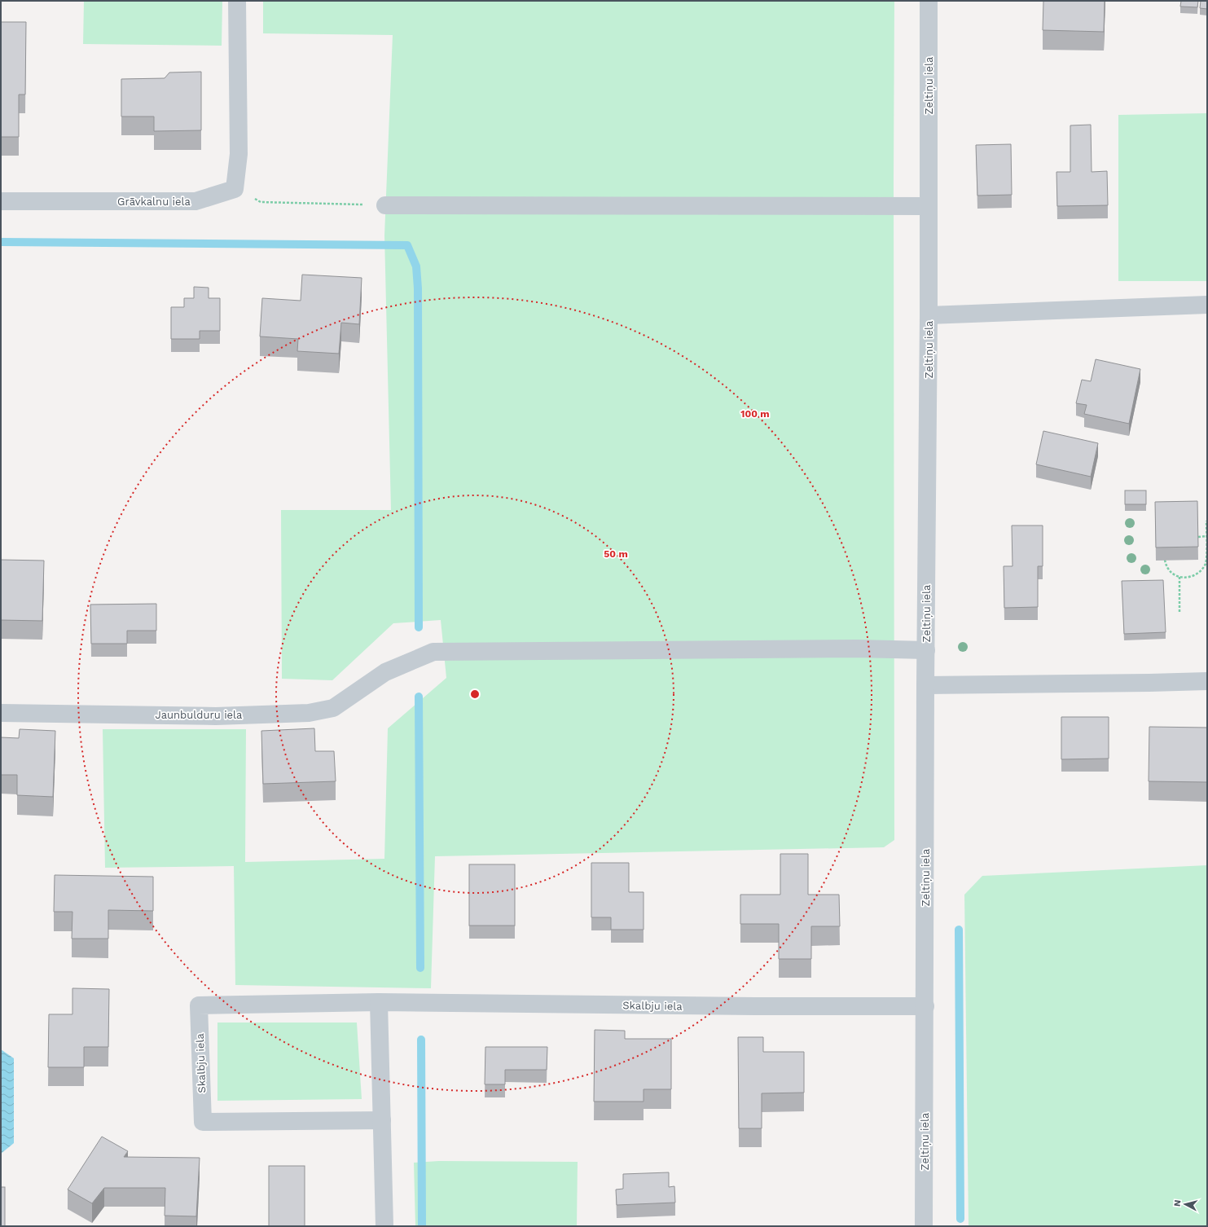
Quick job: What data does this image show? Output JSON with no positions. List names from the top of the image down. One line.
{"streets":{"street":["Zeltiņu iela","Grāvkalnu iela","Jaunbulduru iela","Skalbju iela"]},"crossings":[["Zeltiņu iela","Jaunbulduru iela"],["Zeltiņu iela","Skalbju iela"]],"north":"left","rings":["100 m","50 m"]}
